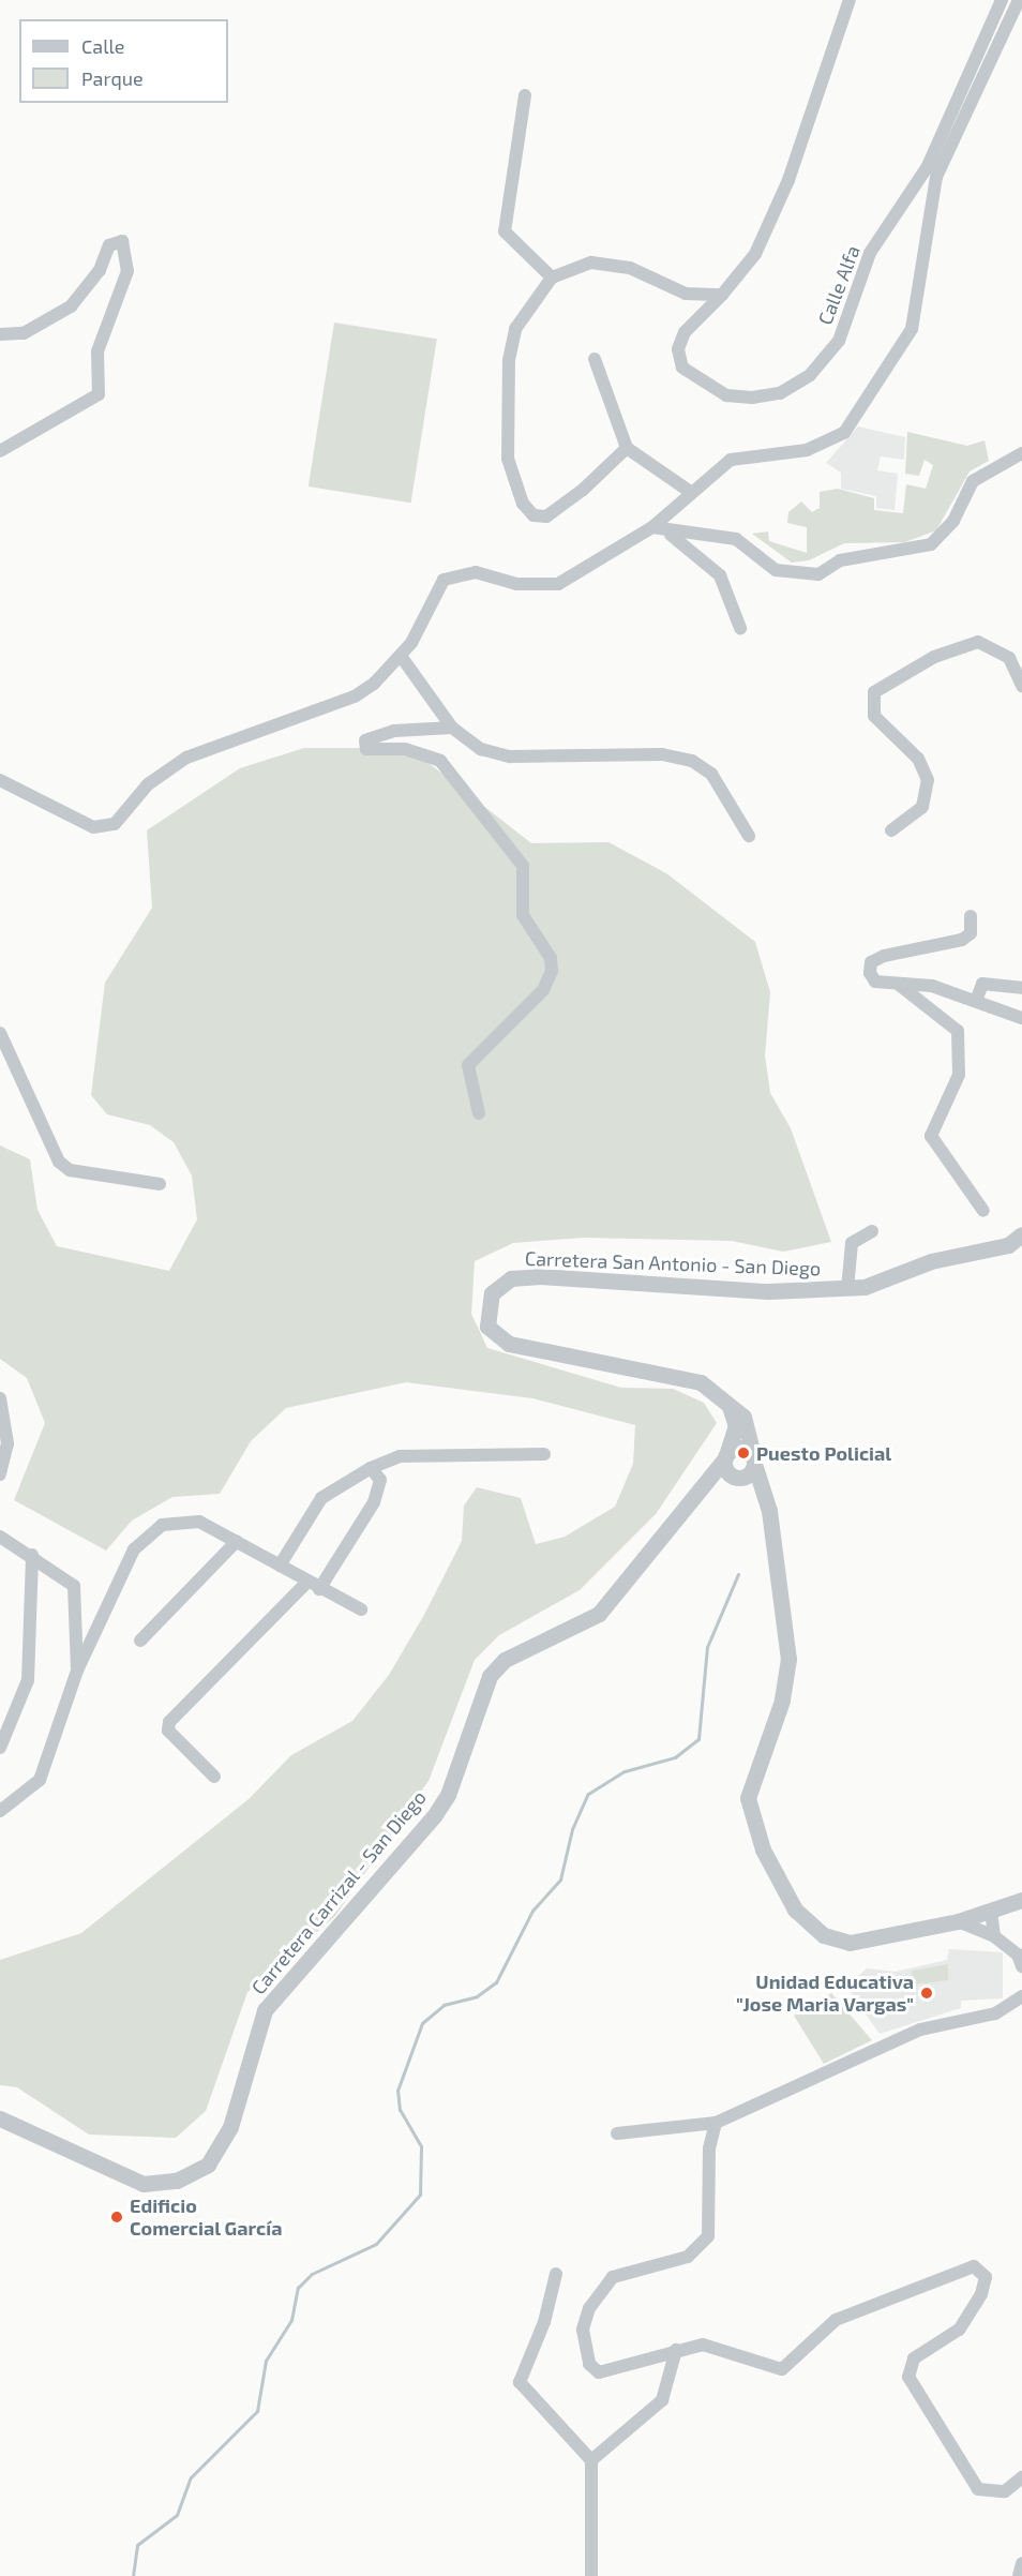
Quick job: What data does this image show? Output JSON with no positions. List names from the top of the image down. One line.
{"streets":{"street":["Calle Alfa","Carretera San Antonio - San Diego","Carretera Carrizal - San Diego"]},"places":["Puesto Policial","Unidad Educativa \"Jose Maria Vargas\"","Edificio Comercial García"],"legend":["Calle","Parque"]}
